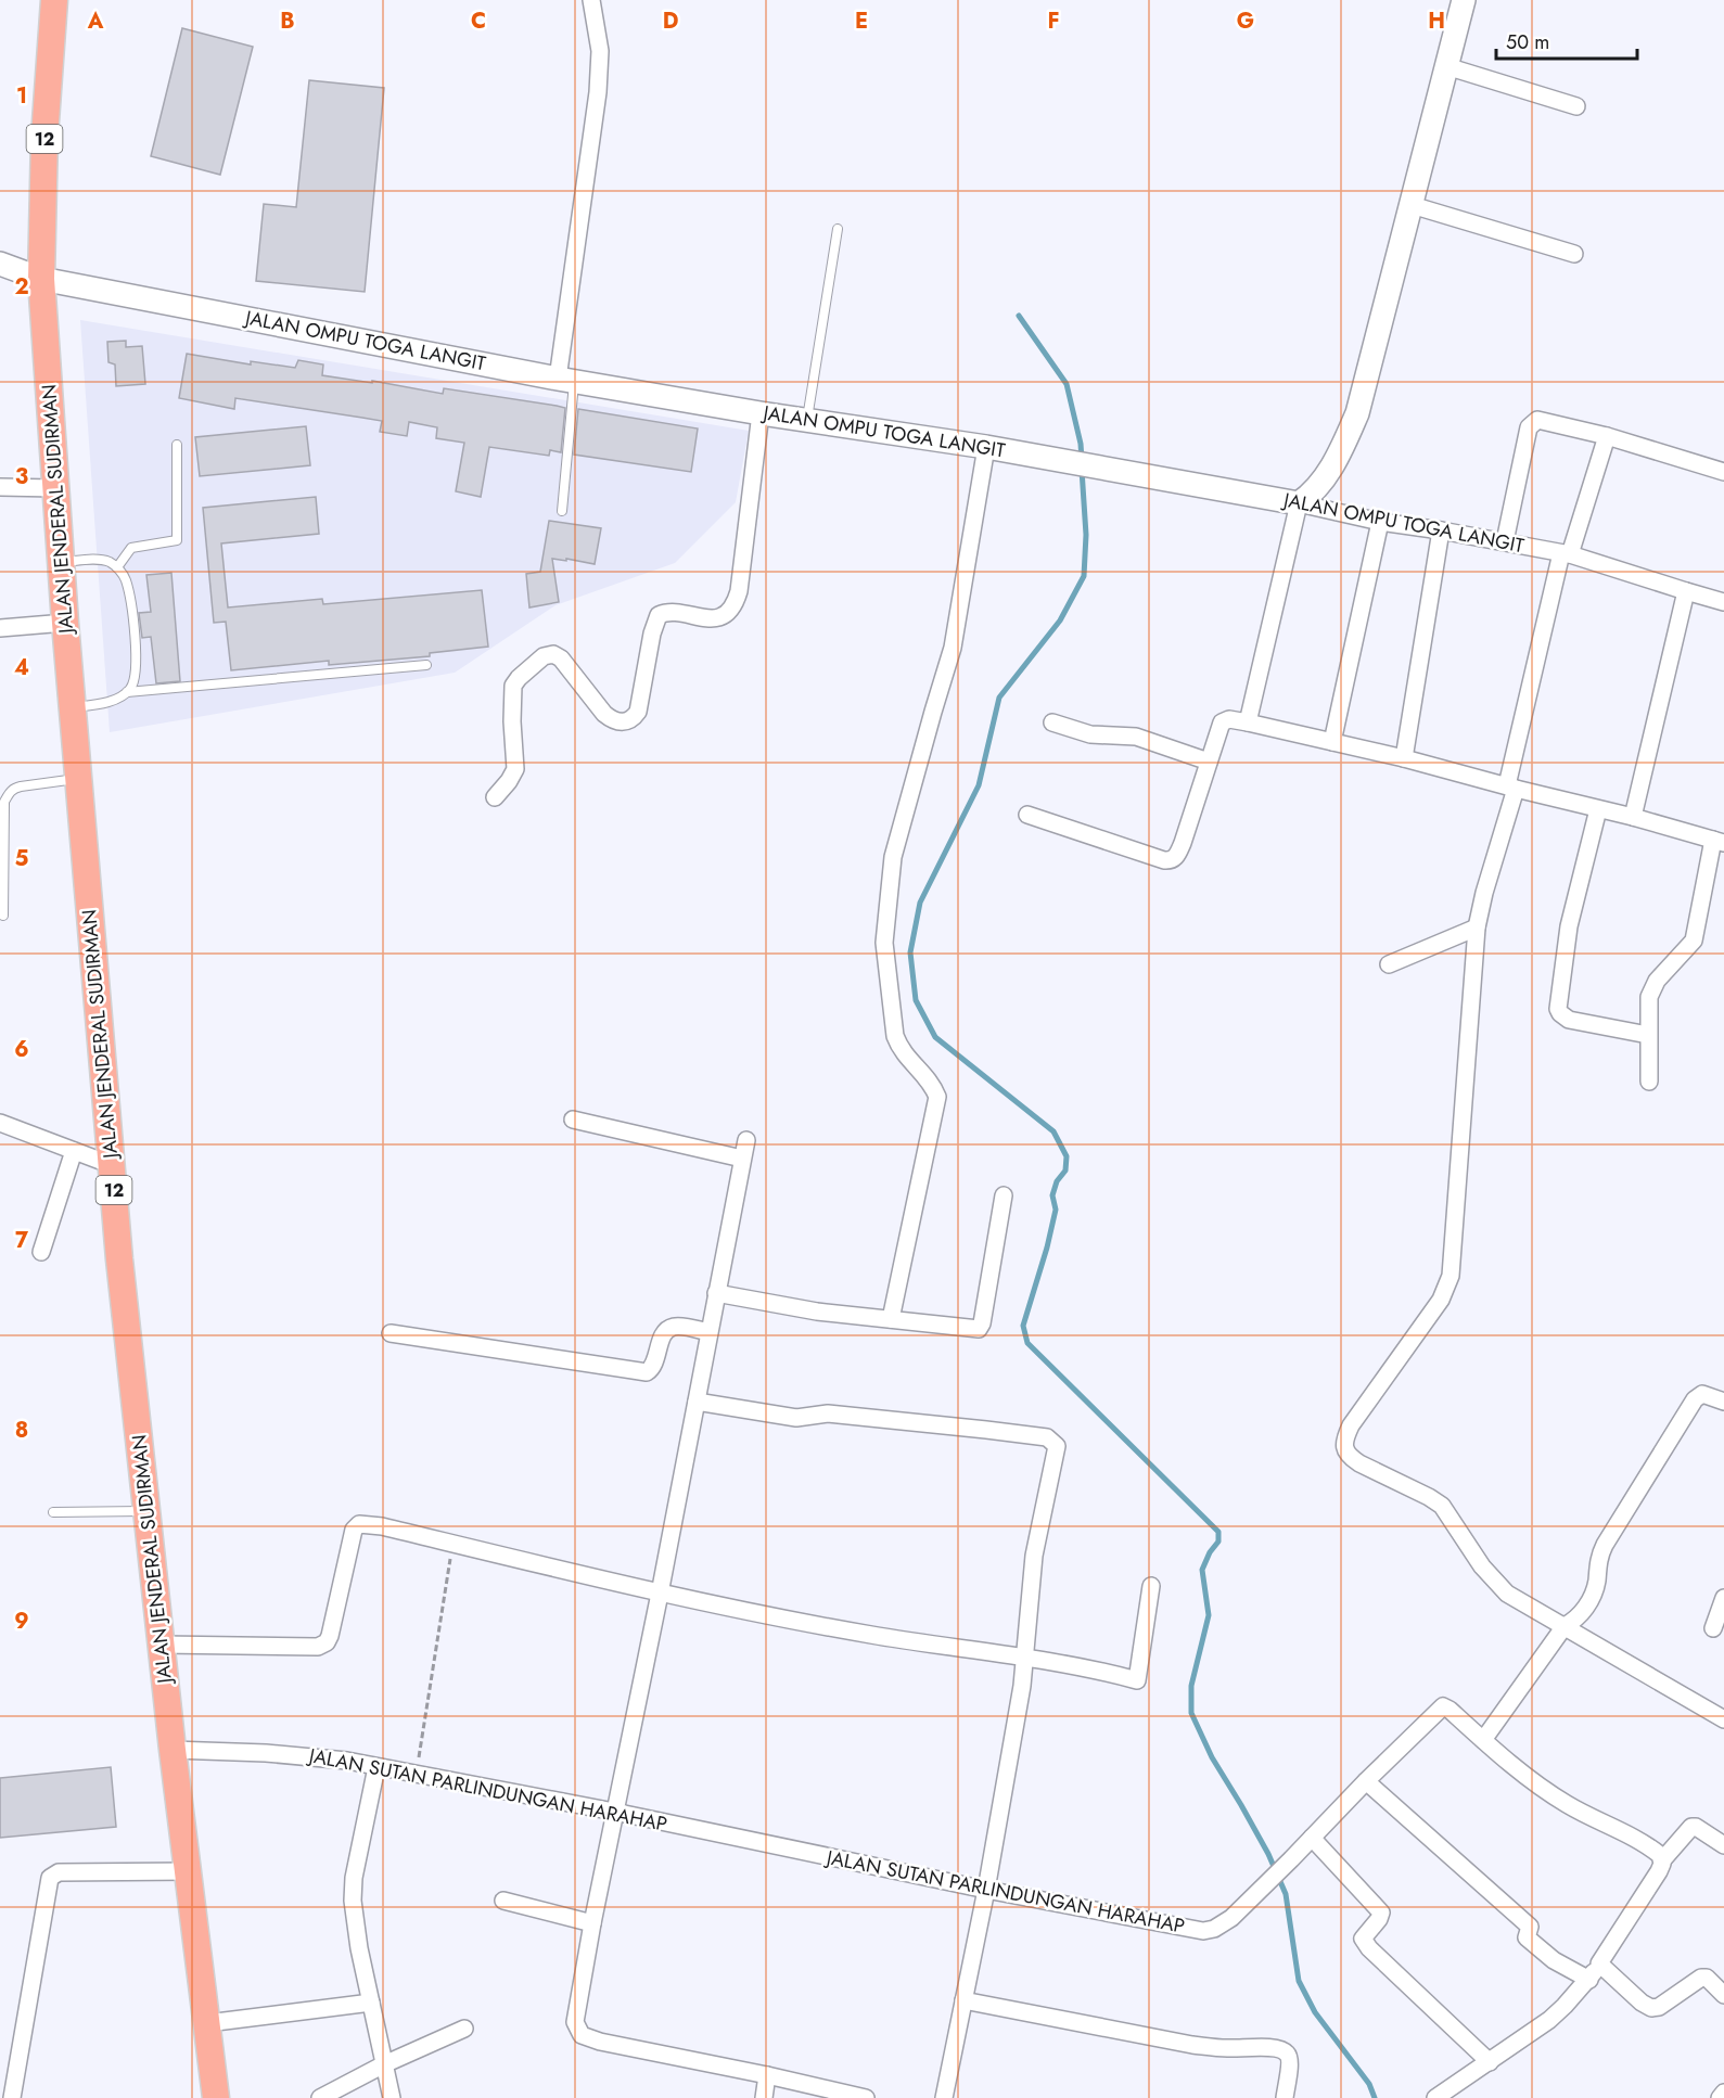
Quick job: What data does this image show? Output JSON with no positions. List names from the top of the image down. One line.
{"streets":{"highway":["12","JALAN JENDERAL SUDIRMAN"],"main road":["JALAN OMPU TOGA LANGIT"],"street":["JALAN SUTAN PARLINDUNGAN HARAHAP"]},"crossings":[["12","JALAN OMPU TOGA LANGIT"],["12","JALAN JENDERAL SUDIRMAN"],["JALAN OMPU TOGA LANGIT","JALAN JENDERAL SUDIRMAN"],["JALAN JENDERAL SUDIRMAN","JALAN SUTAN PARLINDUNGAN HARAHAP"]],"scale_bar":"50 m","grid":{"columns":["A","B","C","D","E","F","G","H"],"rows":["1","2","3","4","5","6","7","8","9"]}}
